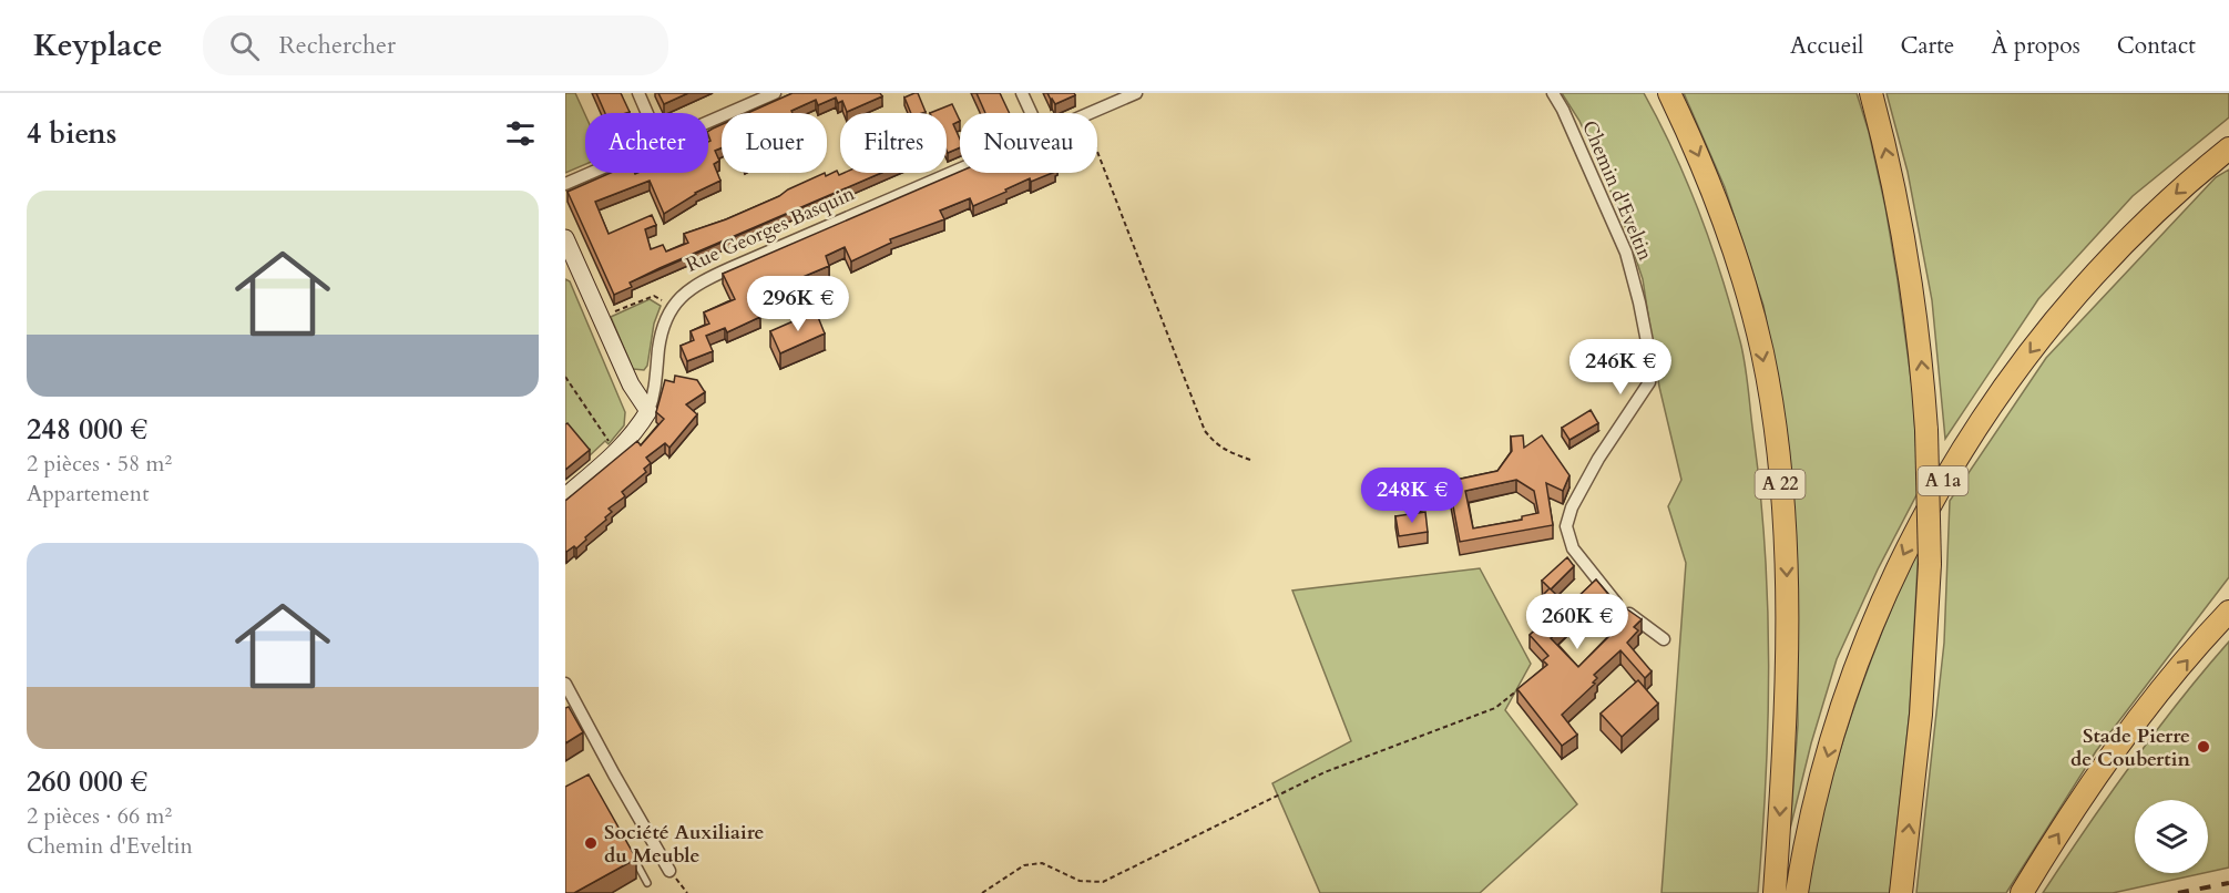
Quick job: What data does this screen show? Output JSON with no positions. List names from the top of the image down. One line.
{"streets":{"highway":["A 1a","A 22"],"street":["Chemin d'Eveltin","Rue Georges Basquin"]},"places":["Stade Pierre de Coubertin","Société Auxiliaire du Meuble"],"page":{"header":"Keyplace","search":"Rechercher","nav":["Accueil","Carte","À propos","Contact"],"heading":"4 biens","chip":["Acheter","Louer","Filtres","Nouveau"],"list":[{"name":"248 000 €","note":"2 pièces · 58 m² · Appartement"},{"name":"260 000 €","note":"2 pièces · 66 m² · Chemin d'Eveltin"}],"price":["296K €","246K €","248K €","260K €"]}}
